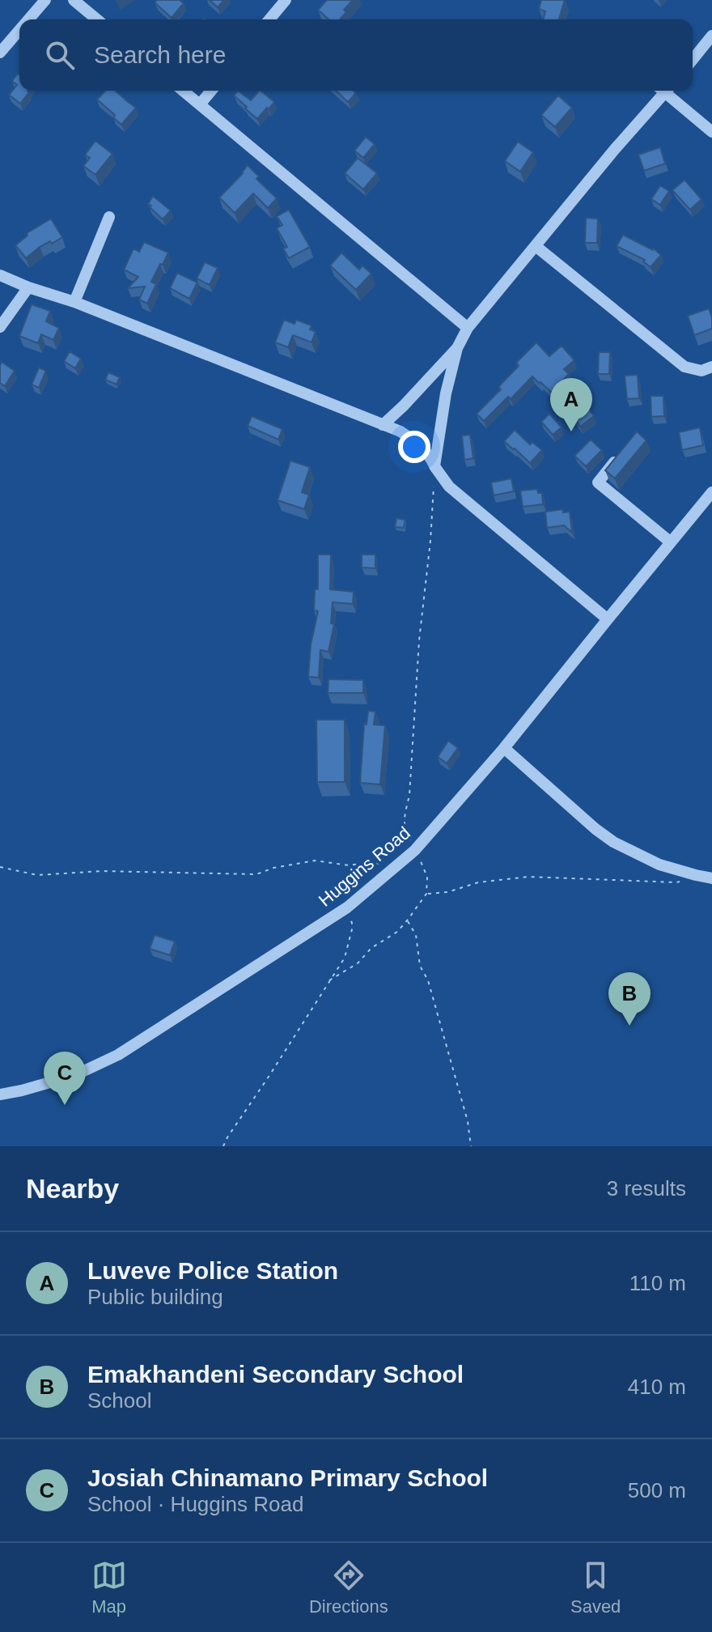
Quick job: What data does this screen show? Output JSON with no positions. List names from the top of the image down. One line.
{"streets":{"street":["Huggins Road"]},"page":{"search":"Search here","pins":["A","B","C"],"heading":["Nearby","3 results"],"list":[{"mark":"A","name":"Luveve Police Station","note":"Public building","value":"110 m"},{"mark":"B","name":"Emakhandeni Secondary School","note":"School","value":"410 m"},{"mark":"C","name":"Josiah Chinamano Primary School","note":"School · Huggins Road","value":"500 m"}],"nav":["Map","Directions","Saved"]}}
